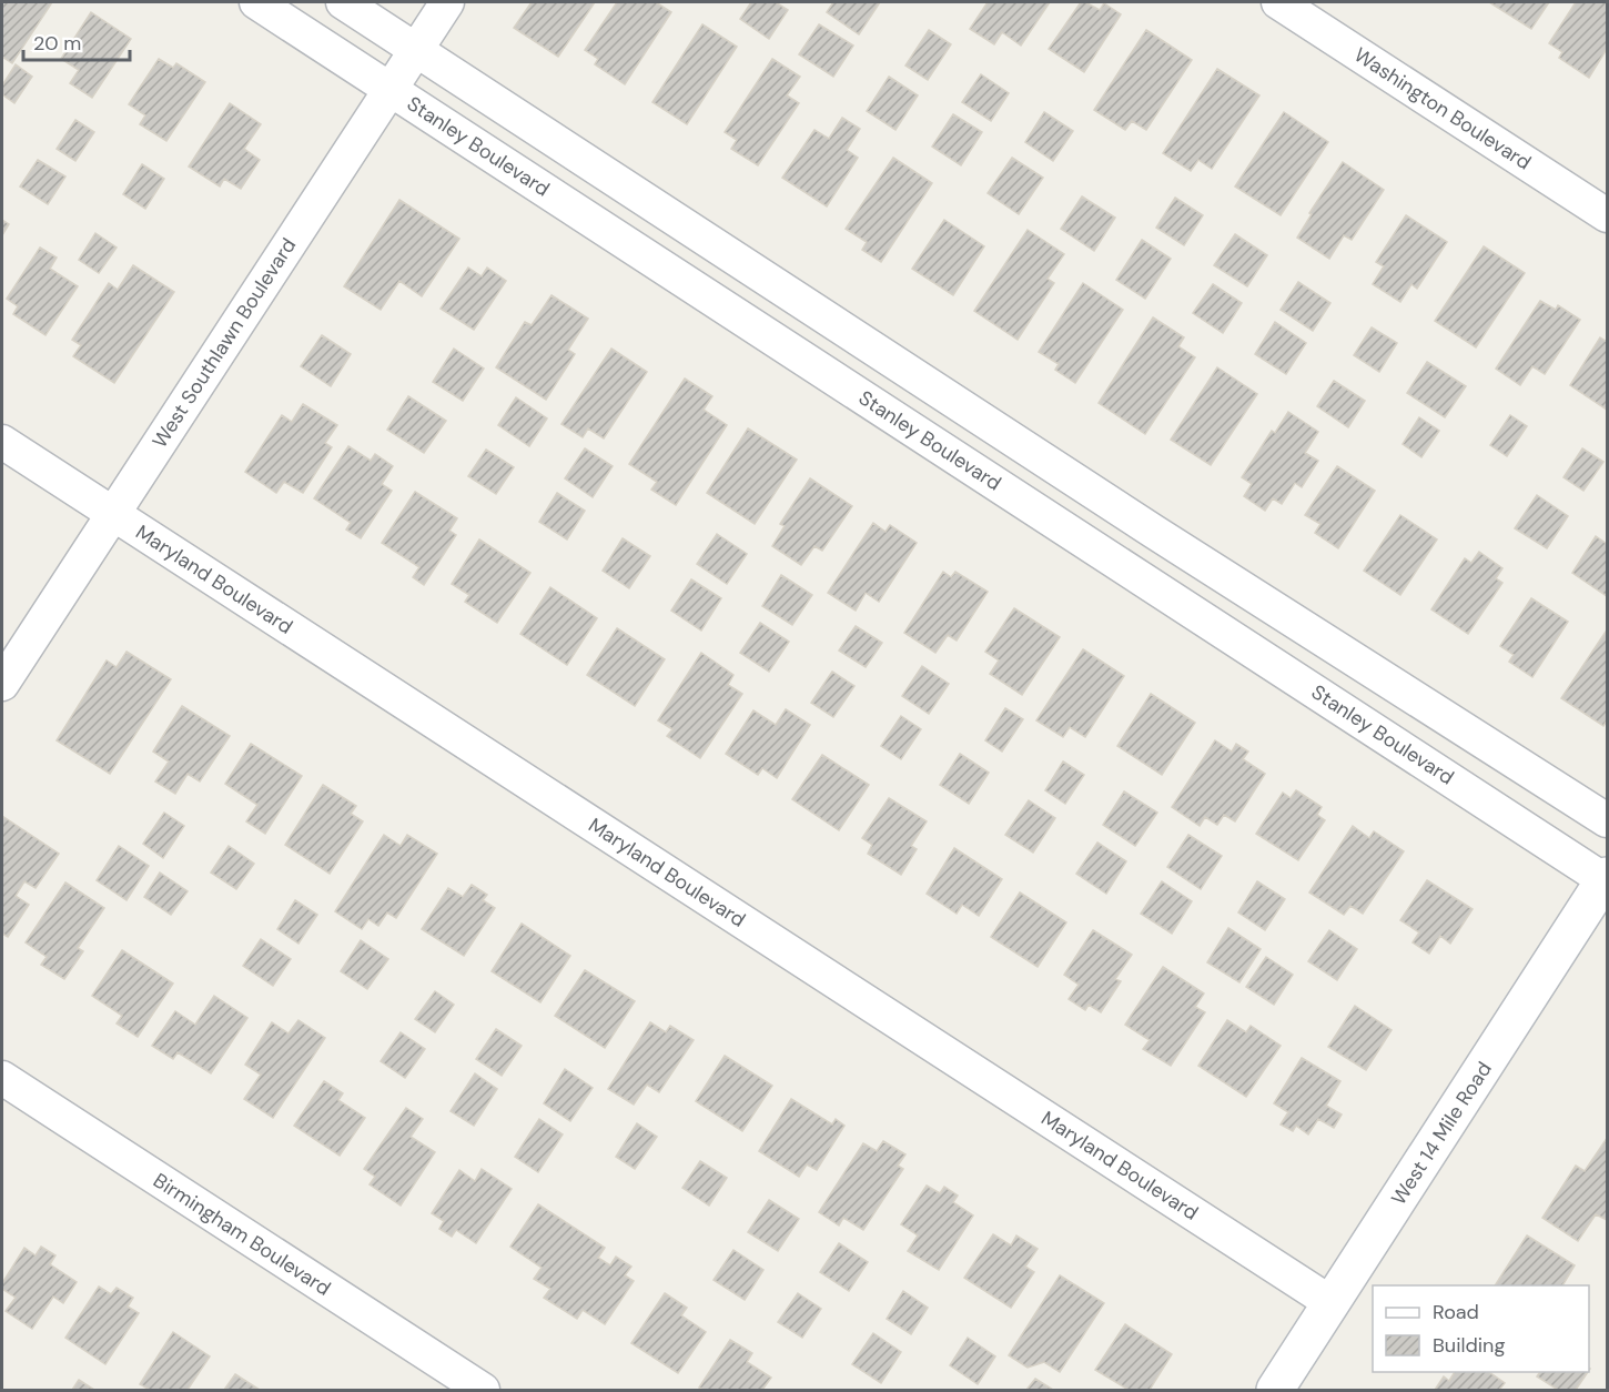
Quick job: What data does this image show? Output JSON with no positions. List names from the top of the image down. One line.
{"streets":{"main road":["West 14 Mile Road"],"street":["Washington Boulevard","Stanley Boulevard","West Southlawn Boulevard","Maryland Boulevard","Birmingham Boulevard"]},"crossings":[["Stanley Boulevard","West Southlawn Boulevard"],["Stanley Boulevard","West 14 Mile Road"],["West Southlawn Boulevard","Maryland Boulevard"],["Maryland Boulevard","West 14 Mile Road"]],"legend":["Road","Building"],"scale_bar":"20 m"}
